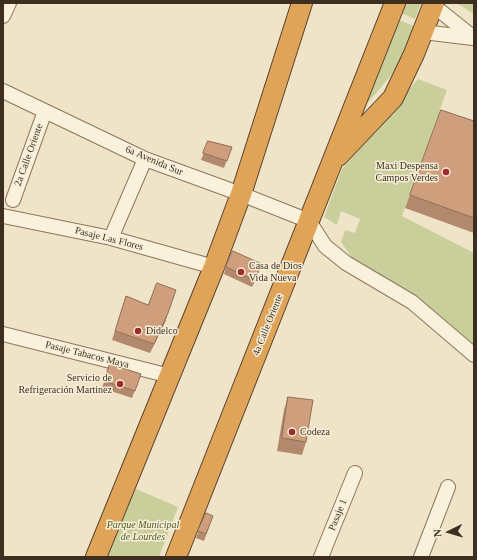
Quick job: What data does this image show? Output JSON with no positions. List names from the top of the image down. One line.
{"streets":{"highway":["4a Calle Oriente"],"street":["2a Calle Oriente","6a Avenida Sur","Pasaje Las Flores","Pasaje Tabacos Maya","Pasaje 1"]},"crossings":[["2a Calle Oriente","6a Avenida Sur"],["6a Avenida Sur","4a Calle Oriente"]],"parks":["Parque Municipal de Lourdes"],"places":["Maxi Despensa Campos Verdes","Casa de Dios Vida Nueva","Didelco","Servicio de Refrigeración Martinez","Codeza"],"north":"left"}
